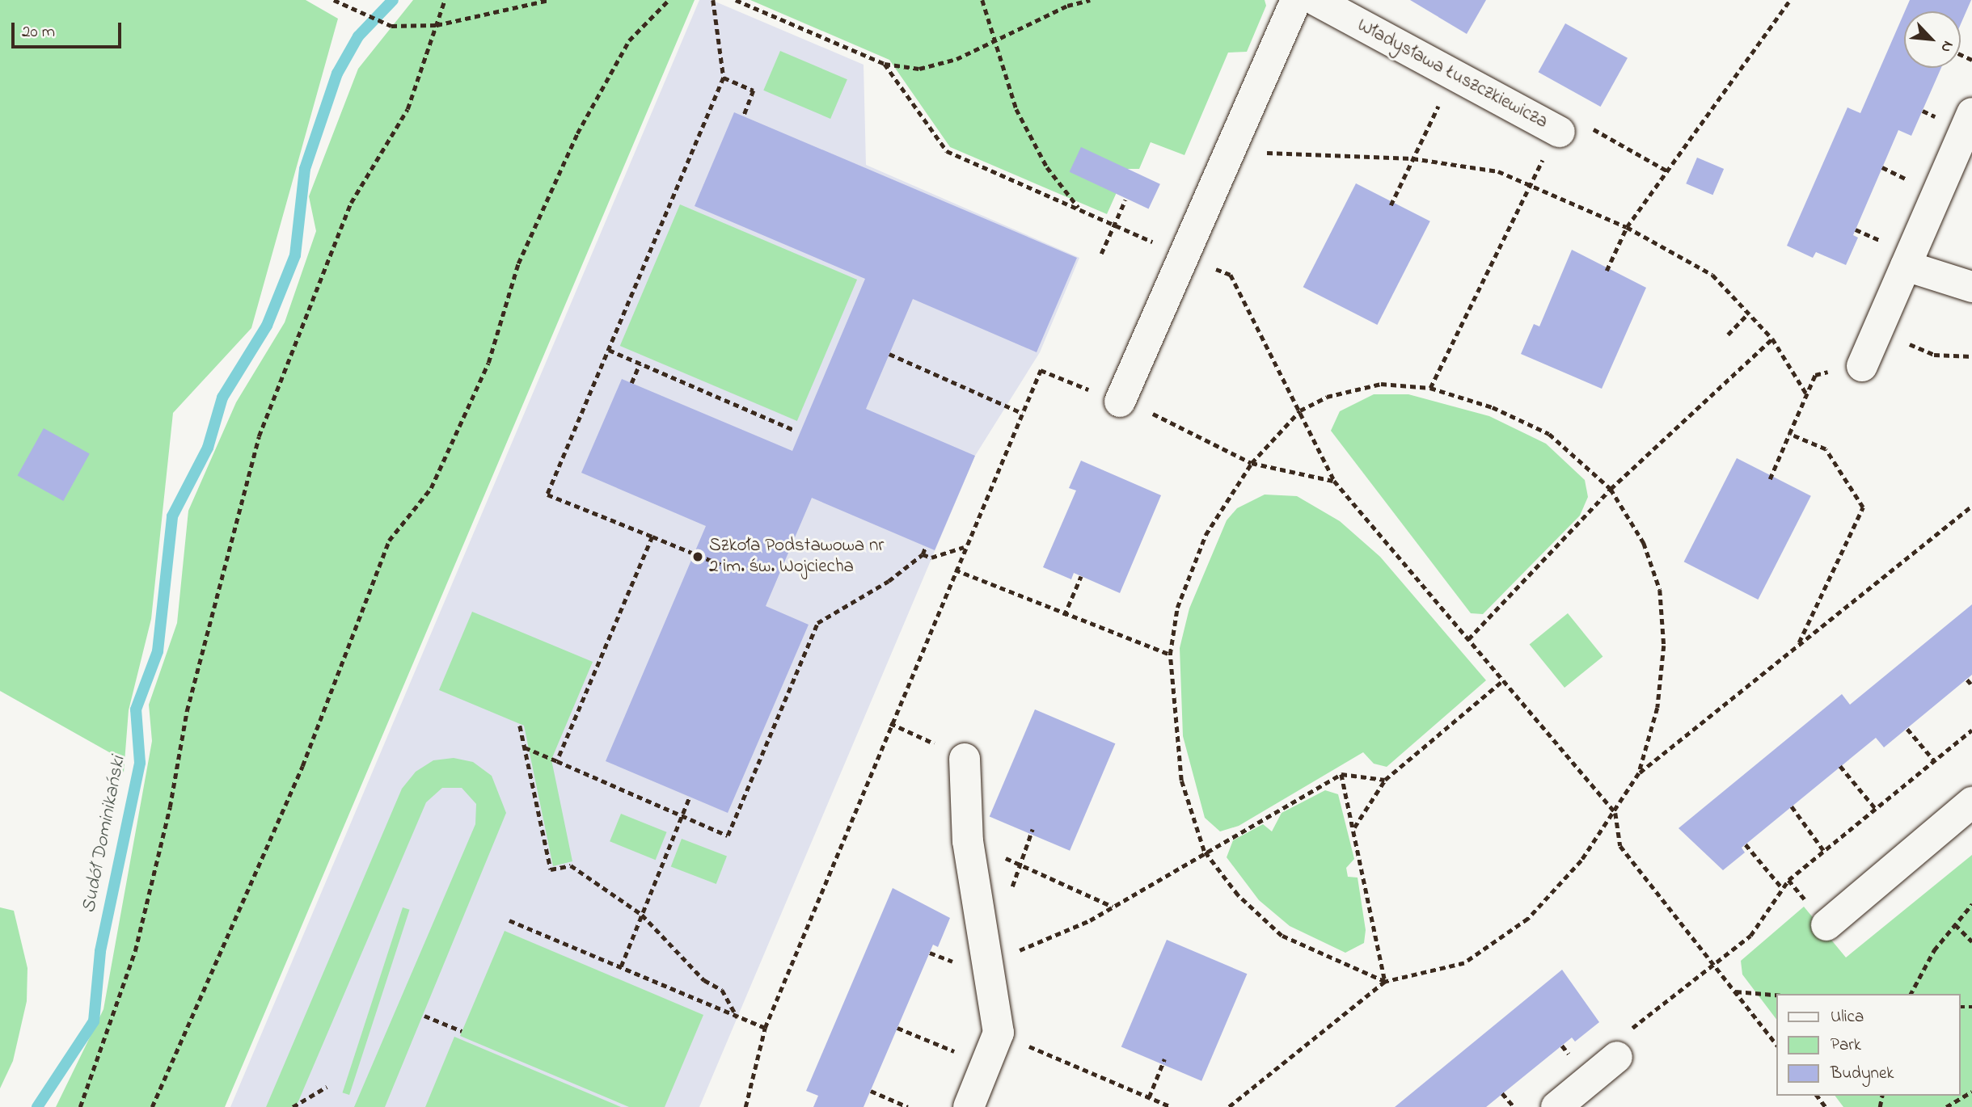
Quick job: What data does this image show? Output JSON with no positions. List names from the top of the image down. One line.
{"streets":{"street":["Władysława Łuszczkiewicza"]},"water":["Sudół Dominikański"],"places":["Szkoła Podstawowa nr 2 im. św. Wojciecha"],"legend":["Ulica","Park","Budynek"],"scale_bar":"20 m","north":"bottom right"}
